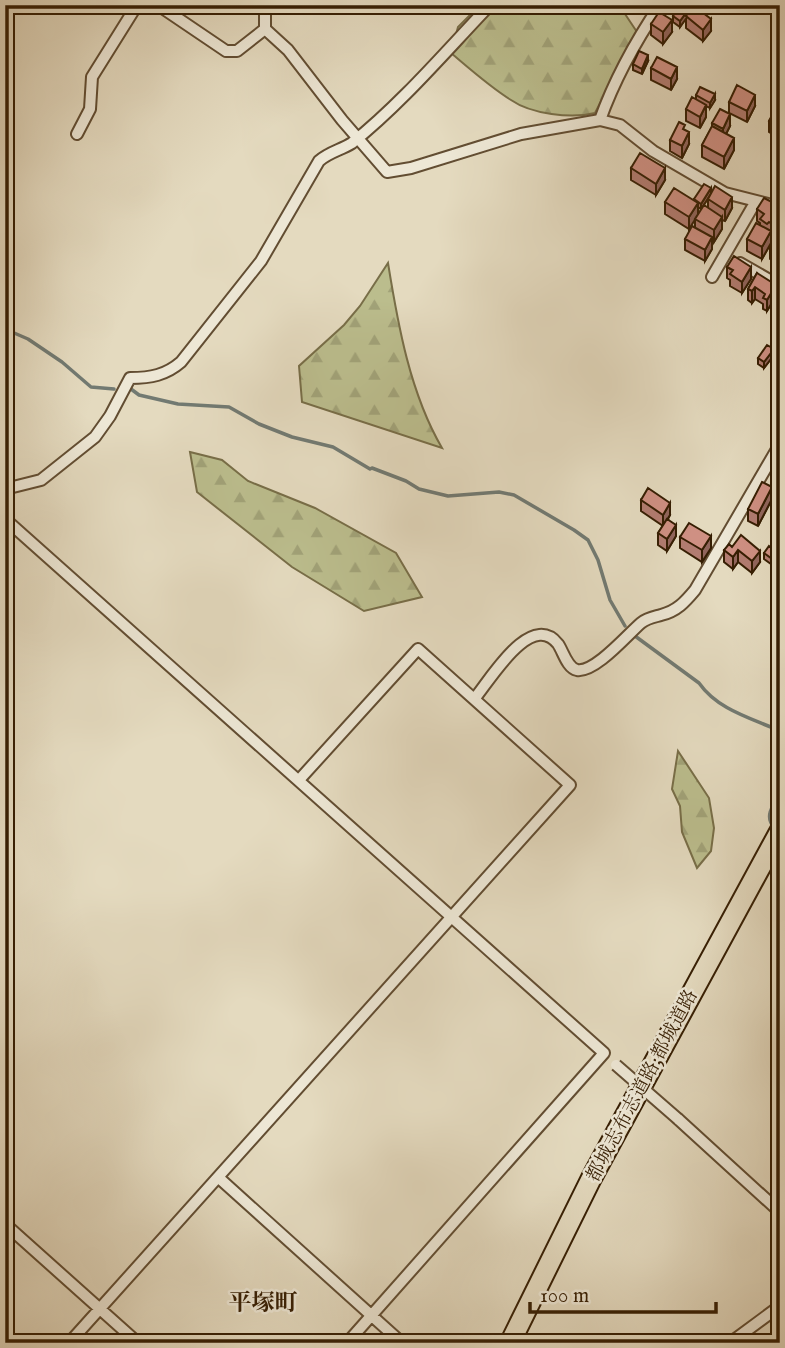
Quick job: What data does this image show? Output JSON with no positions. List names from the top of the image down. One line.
{"streets":{"highway":["都城志布志道路;都城道路"]},"districts":["平塚町"],"scale_bar":"100 m"}
